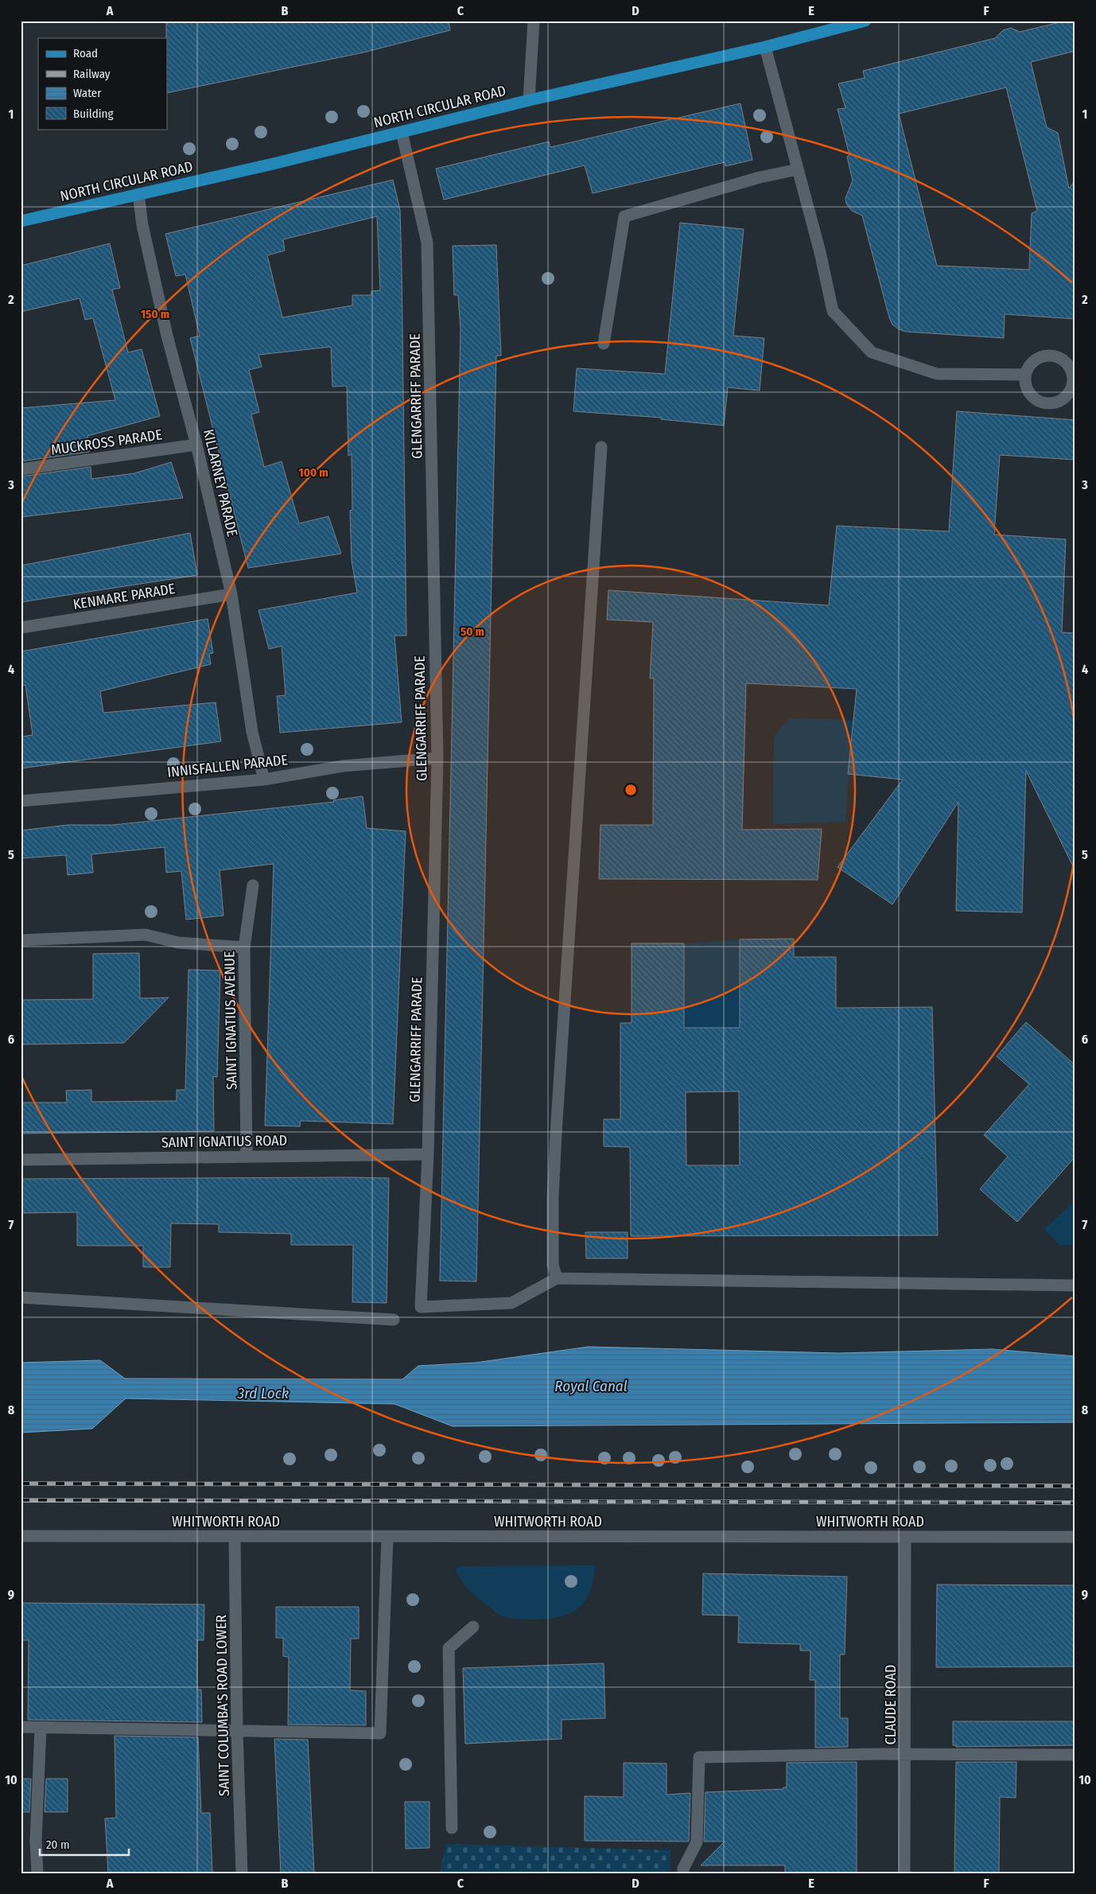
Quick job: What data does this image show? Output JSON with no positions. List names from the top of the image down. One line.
{"streets":{"main road":["NORTH CIRCULAR ROAD"],"street":["GLENGARRIFF PARADE","MUCKROSS PARADE","KILLARNEY PARADE","KENMARE PARADE","INNISFALLEN PARADE","SAINT IGNATIUS AVENUE","SAINT IGNATIUS ROAD","WHITWORTH ROAD","CLAUDE ROAD","SAINT COLUMBA'S ROAD LOWER"]},"crossings":[["NORTH CIRCULAR ROAD","GLENGARRIFF PARADE"],["NORTH CIRCULAR ROAD","KILLARNEY PARADE"],["GLENGARRIFF PARADE","INNISFALLEN PARADE"],["GLENGARRIFF PARADE","SAINT IGNATIUS ROAD"],["MUCKROSS PARADE","KILLARNEY PARADE"],["KILLARNEY PARADE","KENMARE PARADE"],["KILLARNEY PARADE","INNISFALLEN PARADE"],["SAINT IGNATIUS AVENUE","SAINT IGNATIUS ROAD"],["WHITWORTH ROAD","CLAUDE ROAD"],["WHITWORTH ROAD","SAINT COLUMBA'S ROAD LOWER"]],"water":["Royal Canal","3rd Lock"],"legend":["Road","Railway","Water","Building"],"scale_bar":"20 m","grid":{"columns":["A","B","C","D","E","F"],"rows":["1","2","3","4","5","6","7","8","9","10"]},"rings":["150 m","100 m","50 m"]}
